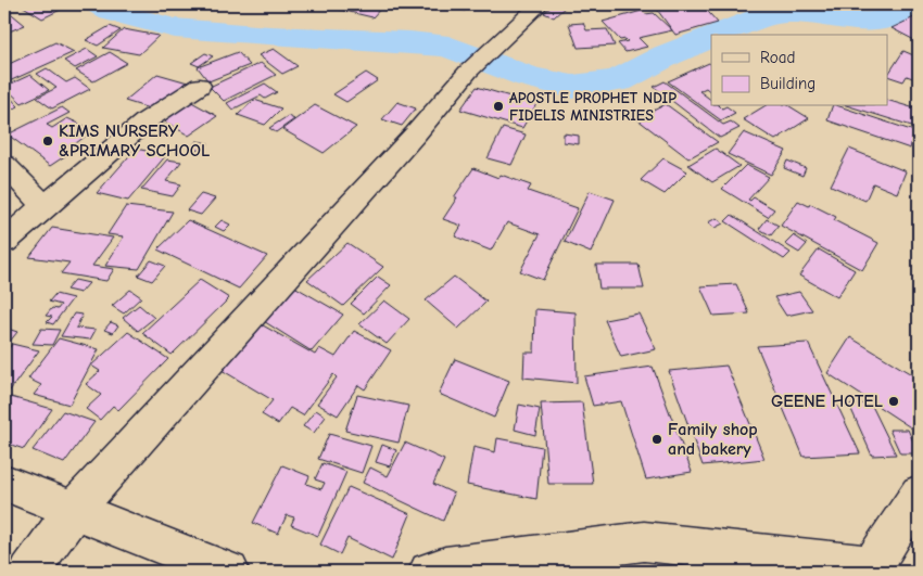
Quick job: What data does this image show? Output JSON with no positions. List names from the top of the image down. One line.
{"places":["APOSTLE PROPHET NDIP FIDELIS MINISTRIES","KIMS NURSERY &PRIMARY SCHOOL","GEENE HOTEL","Family shop and bakery"],"legend":["Road","Building"]}
